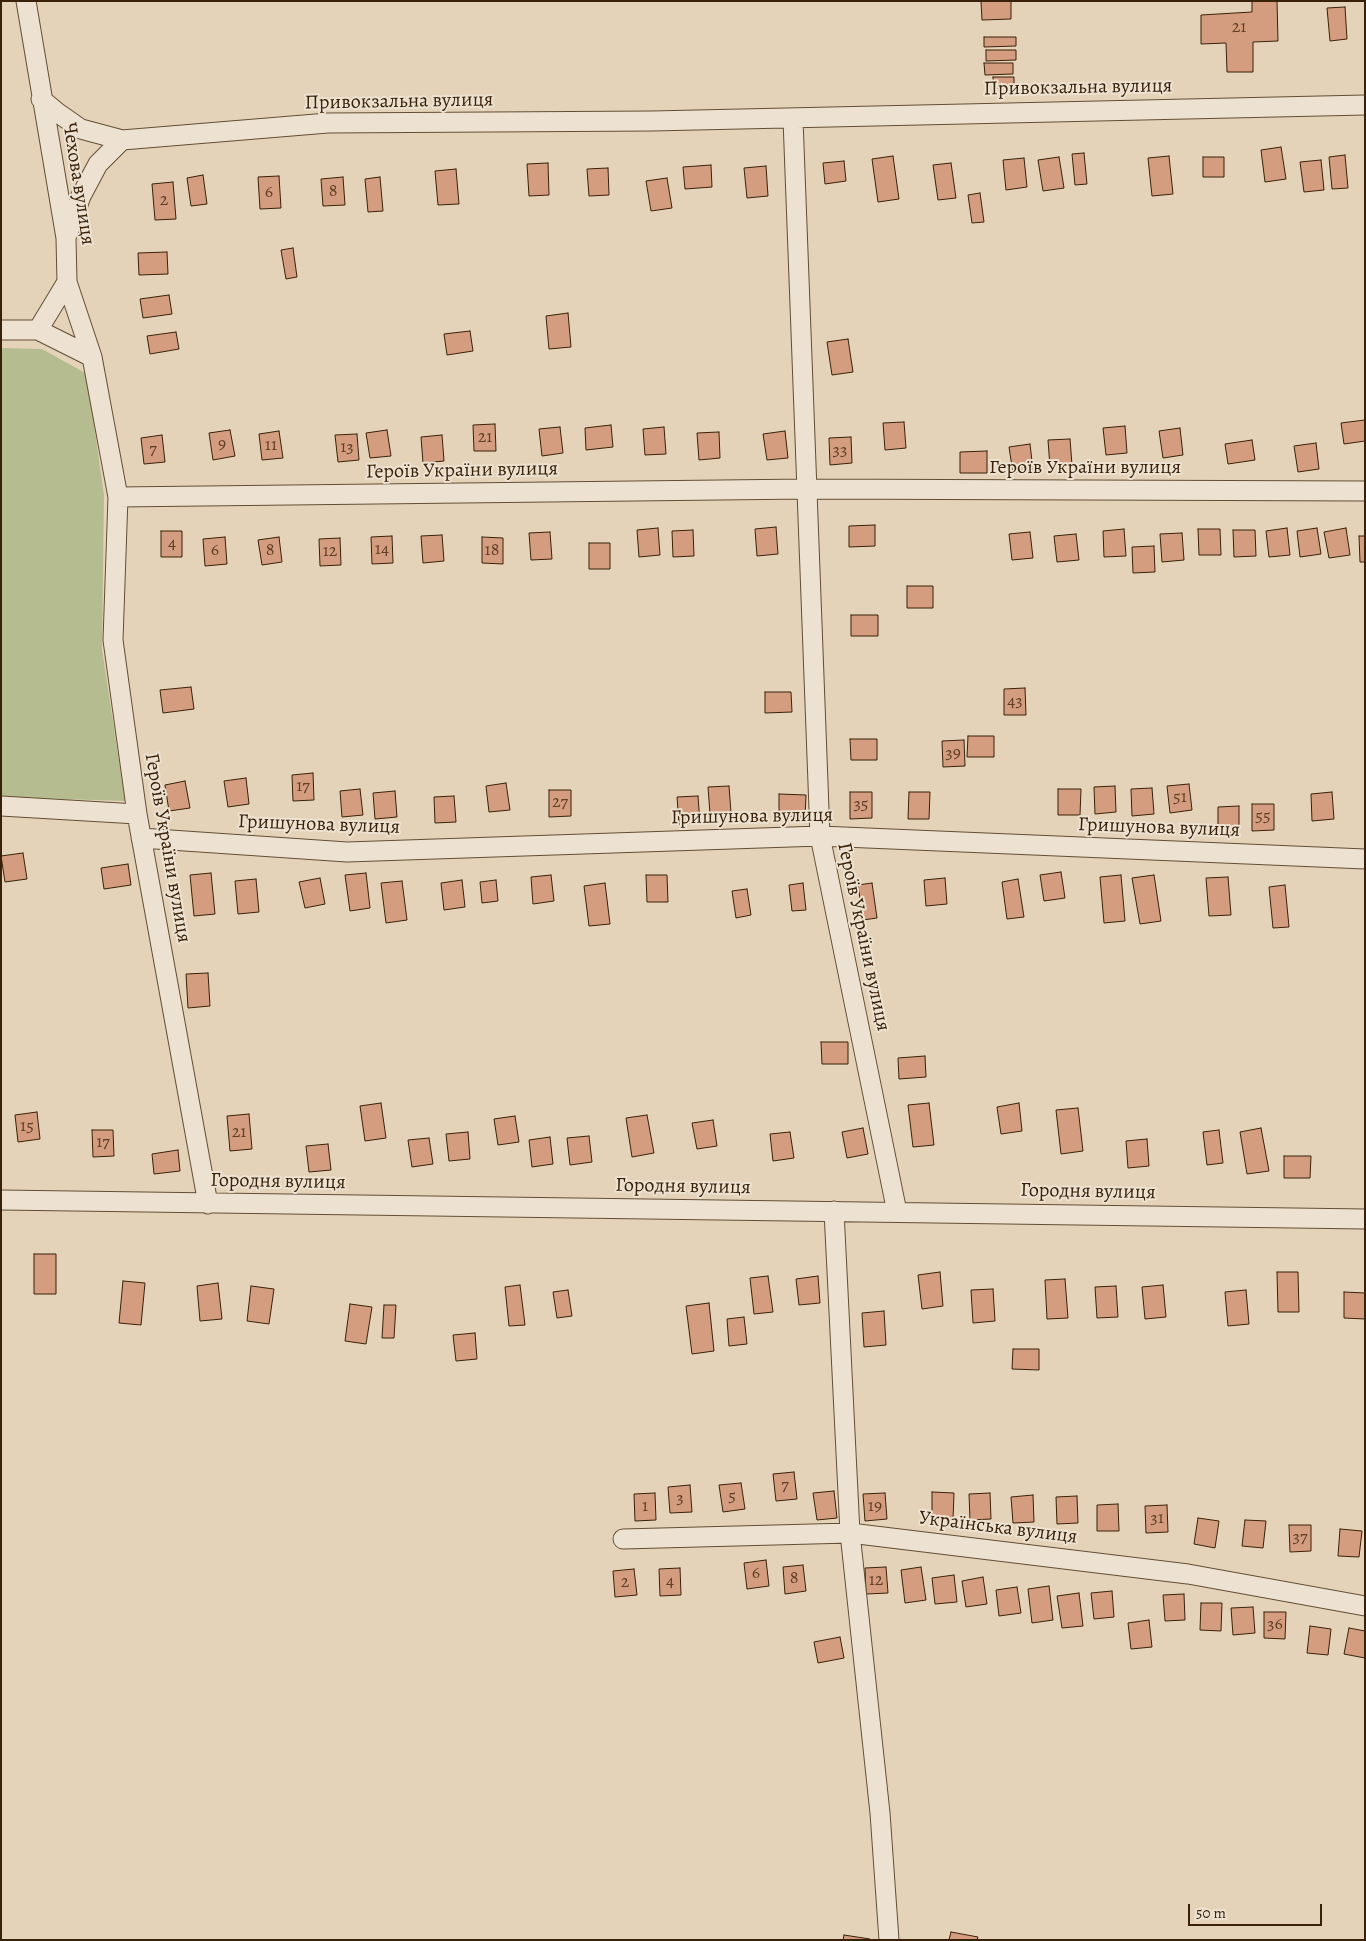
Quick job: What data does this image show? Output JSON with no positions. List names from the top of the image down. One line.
{"streets":{"street":["Привокзальна вулиця","Чехова вулиця","Героїв України вулиця","Гришунова вулиця","Городня вулиця","Українська вулиця"]},"crossings":[["Привокзальна вулиця","Чехова вулиця"],["Чехова вулиця","Героїв України вулиця"],["Героїв України вулиця","Гришунова вулиця"],["Героїв України вулиця","Городня вулиця"]],"house_numbers":["21","8","6","2","21","9","11","13","7","33","4","14","6","8","18","12","43","39","17","51","27","35","55","15","21","17","7","5","3","1","19","31","37","6","8","12","4","2","36"],"scale_bar":"50 m"}
